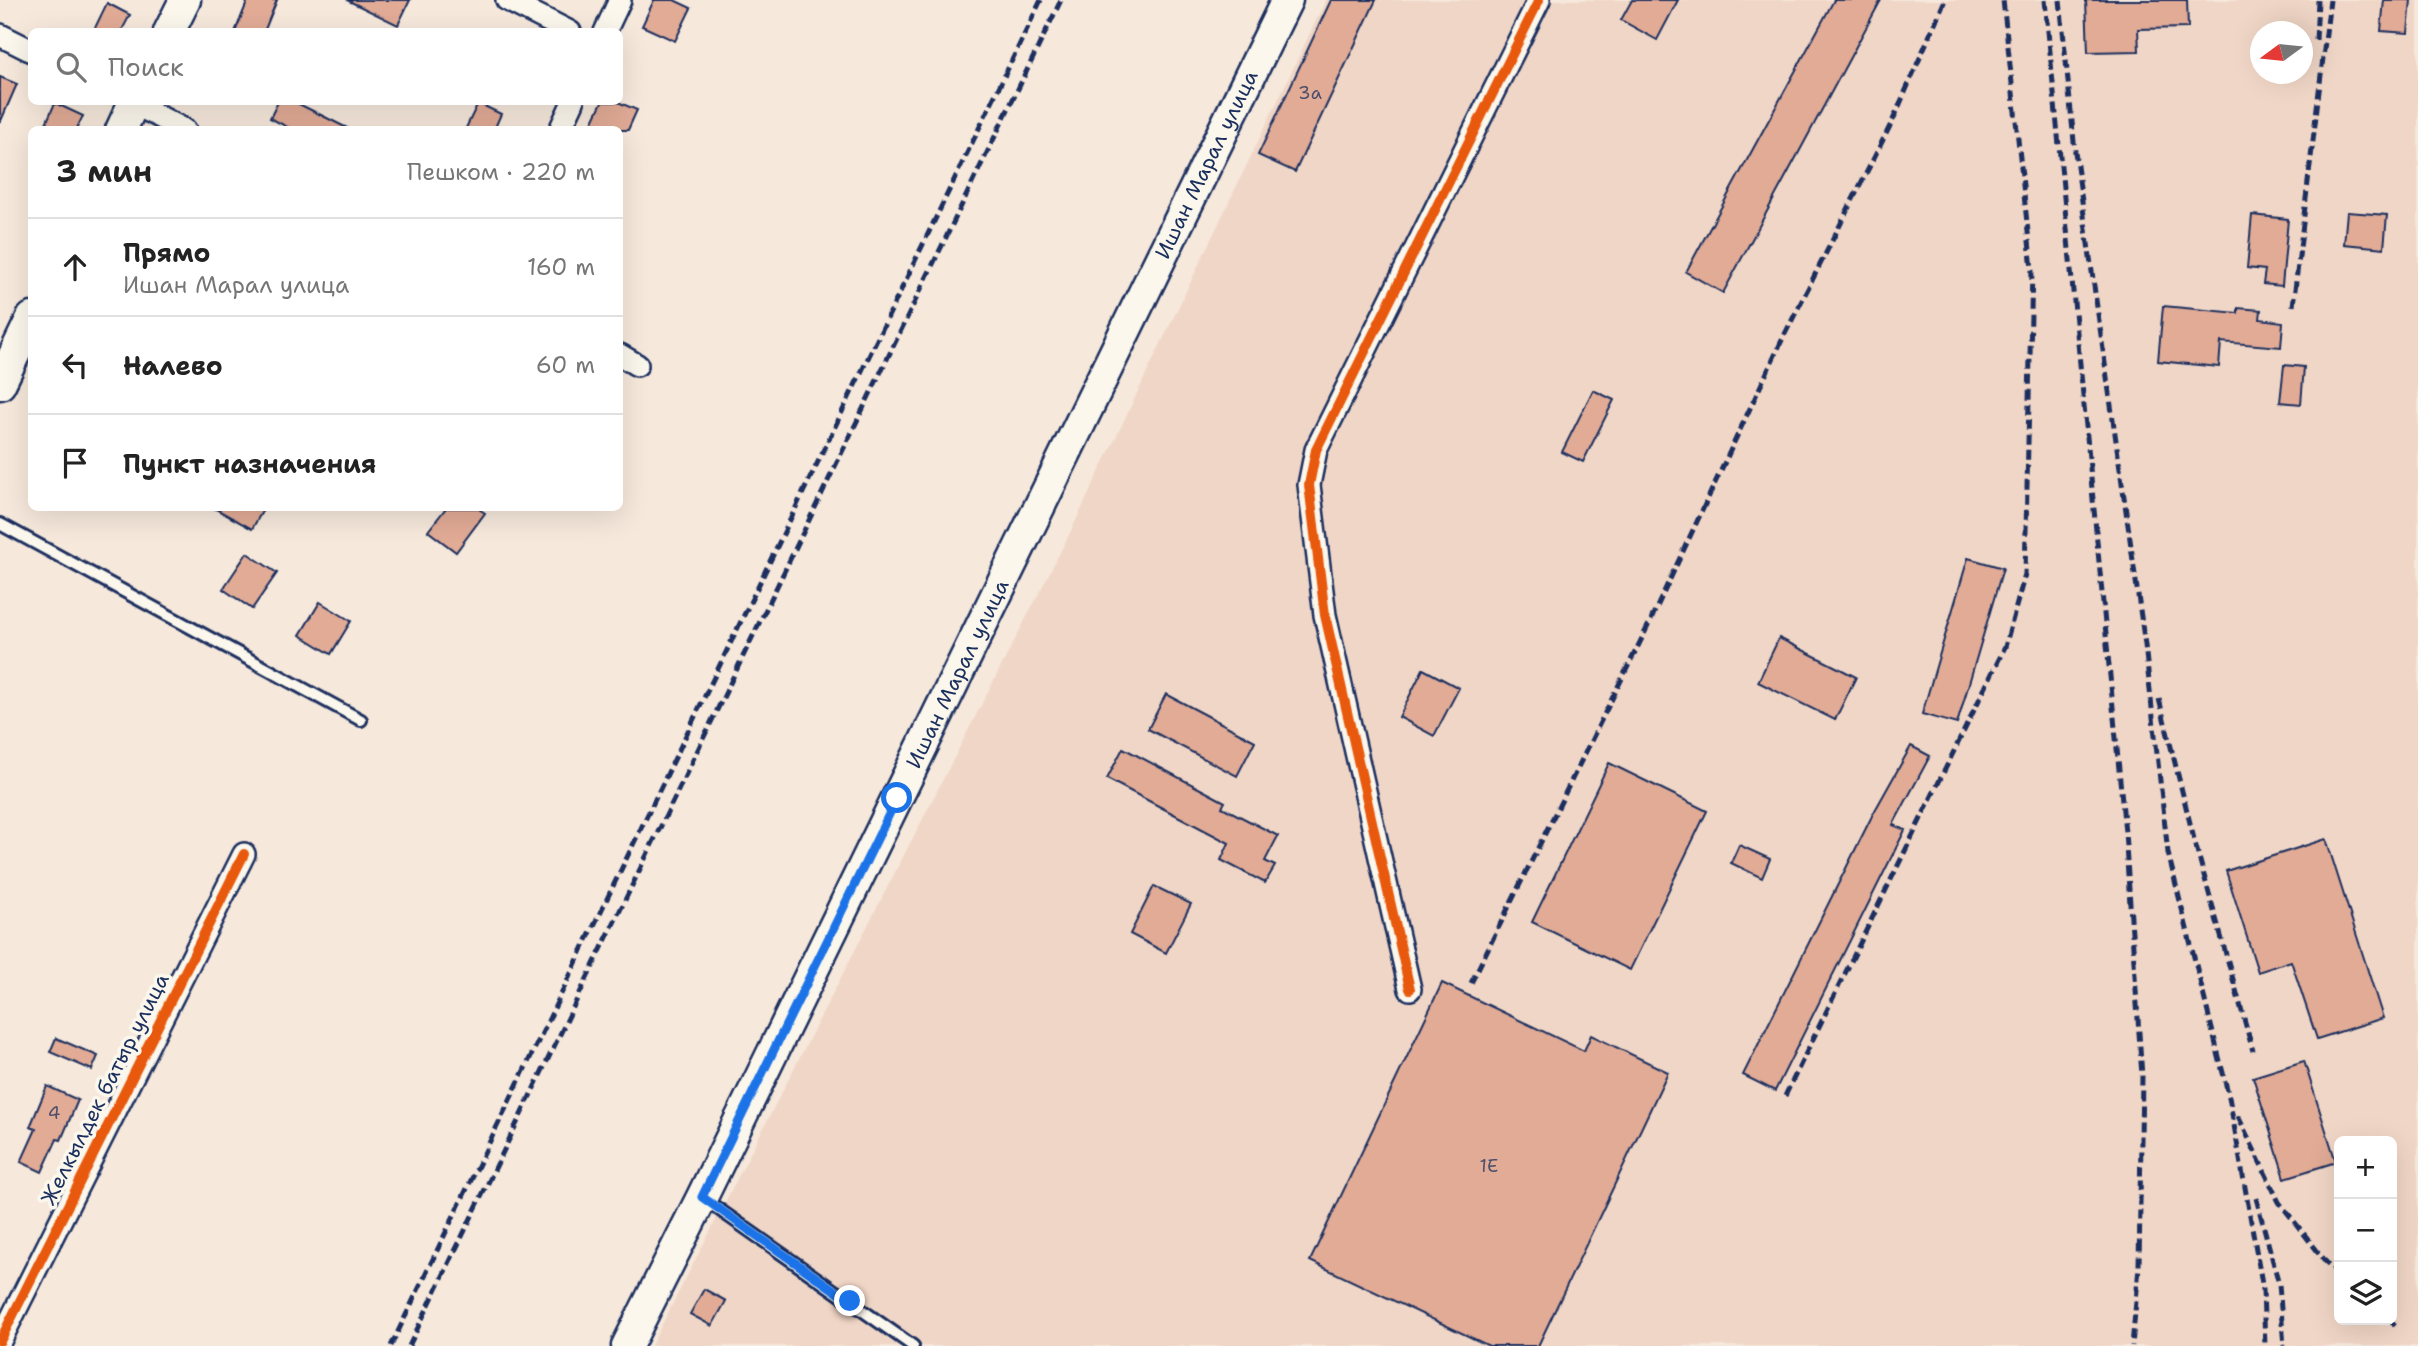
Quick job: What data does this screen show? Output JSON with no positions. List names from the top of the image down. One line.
{"streets":{"main road":["Ишан Марал улица"],"street":["Желкылдек батыр улица"]},"house_numbers":["3а","4","1Е"],"north":"left","page":{"search":"Поиск","heading":["3 мин","Пешком · 220 m"],"list":[["Прямо","Ишан Марал улица","160 m"],["Налево","60 m"],"Пункт назначения"],"map_buttons":["+","−"]}}
